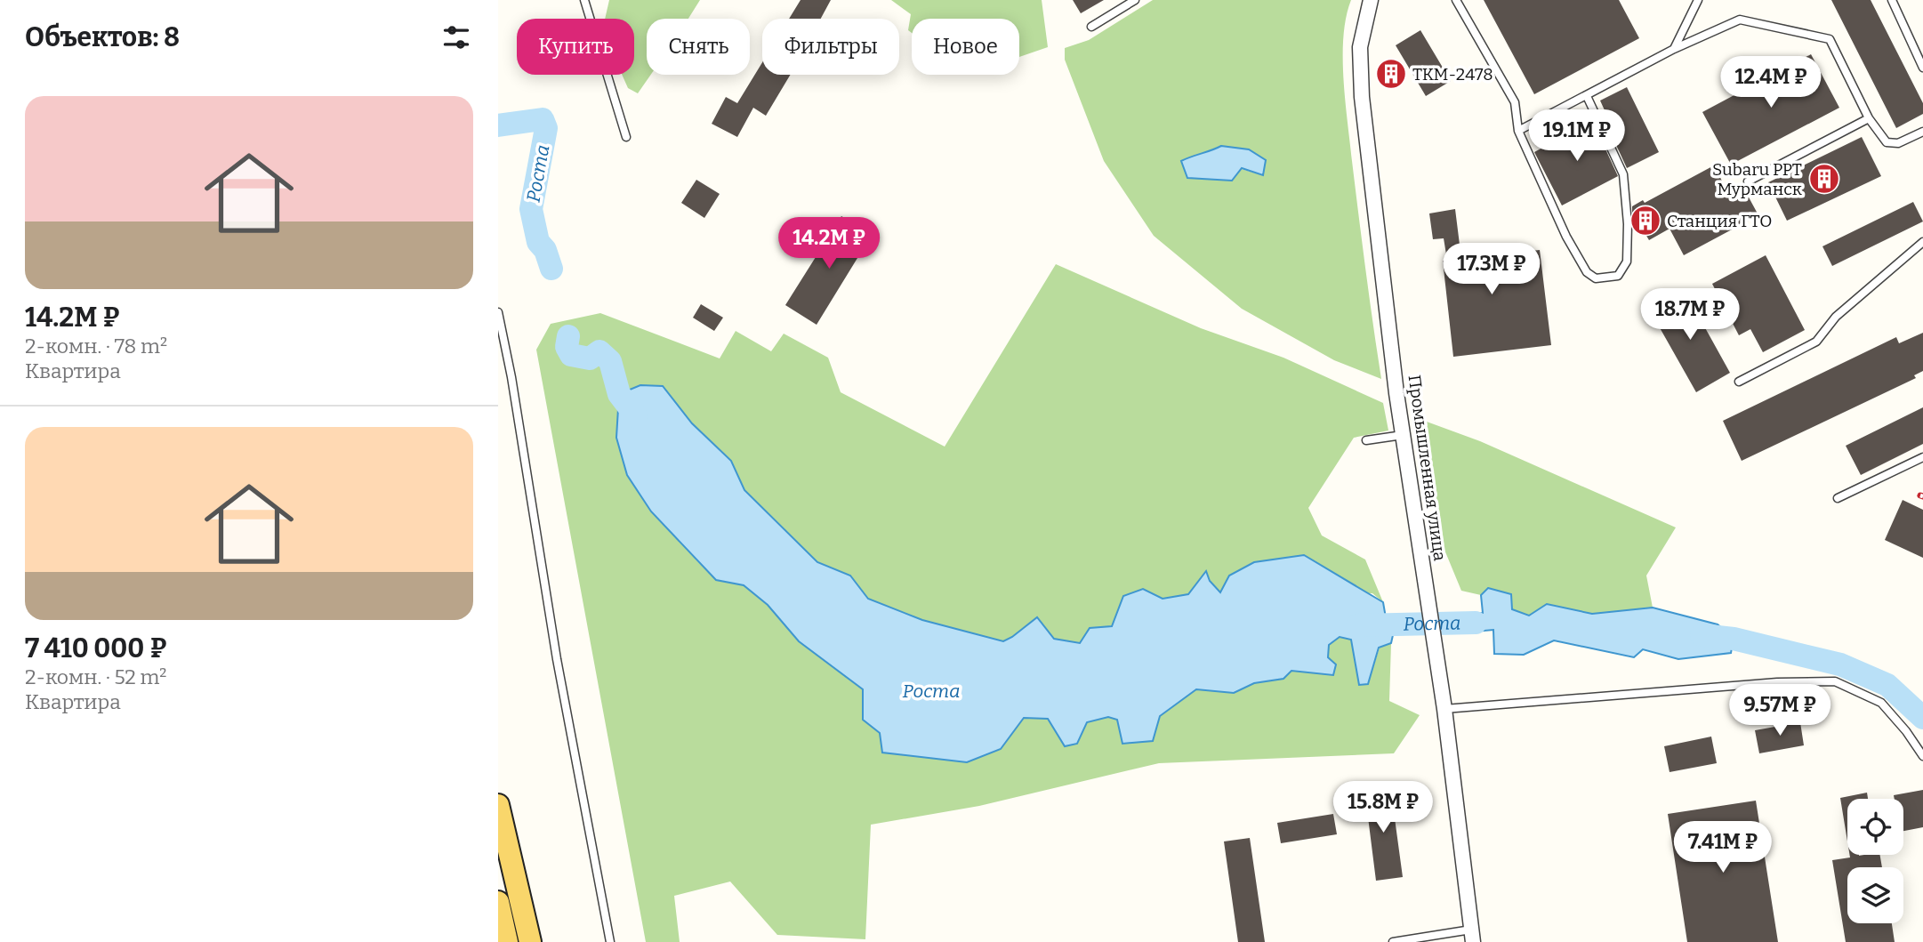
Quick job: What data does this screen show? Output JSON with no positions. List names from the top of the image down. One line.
{"streets":{"street":["Промышленная улица"]},"water":["Роста"],"places":{"building":["ТКМ-2478","Subaru РРТ Мурманск","Станция ГТО"]},"page":{"heading":"Объектов: 8","chip":["Купить","Снять","Фильтры","Новое"],"price":["12.4M ₽","19.1M ₽","14.2M ₽","17.3M ₽","18.7M ₽","9.57M ₽","15.8M ₽","7.41M ₽"],"list":[{"name":"14.2M ₽","note":"2-комн. · 78 m² · Квартира"},{"name":"7 410 000 ₽","note":"2-комн. · 52 m² · Квартира"}]}}
